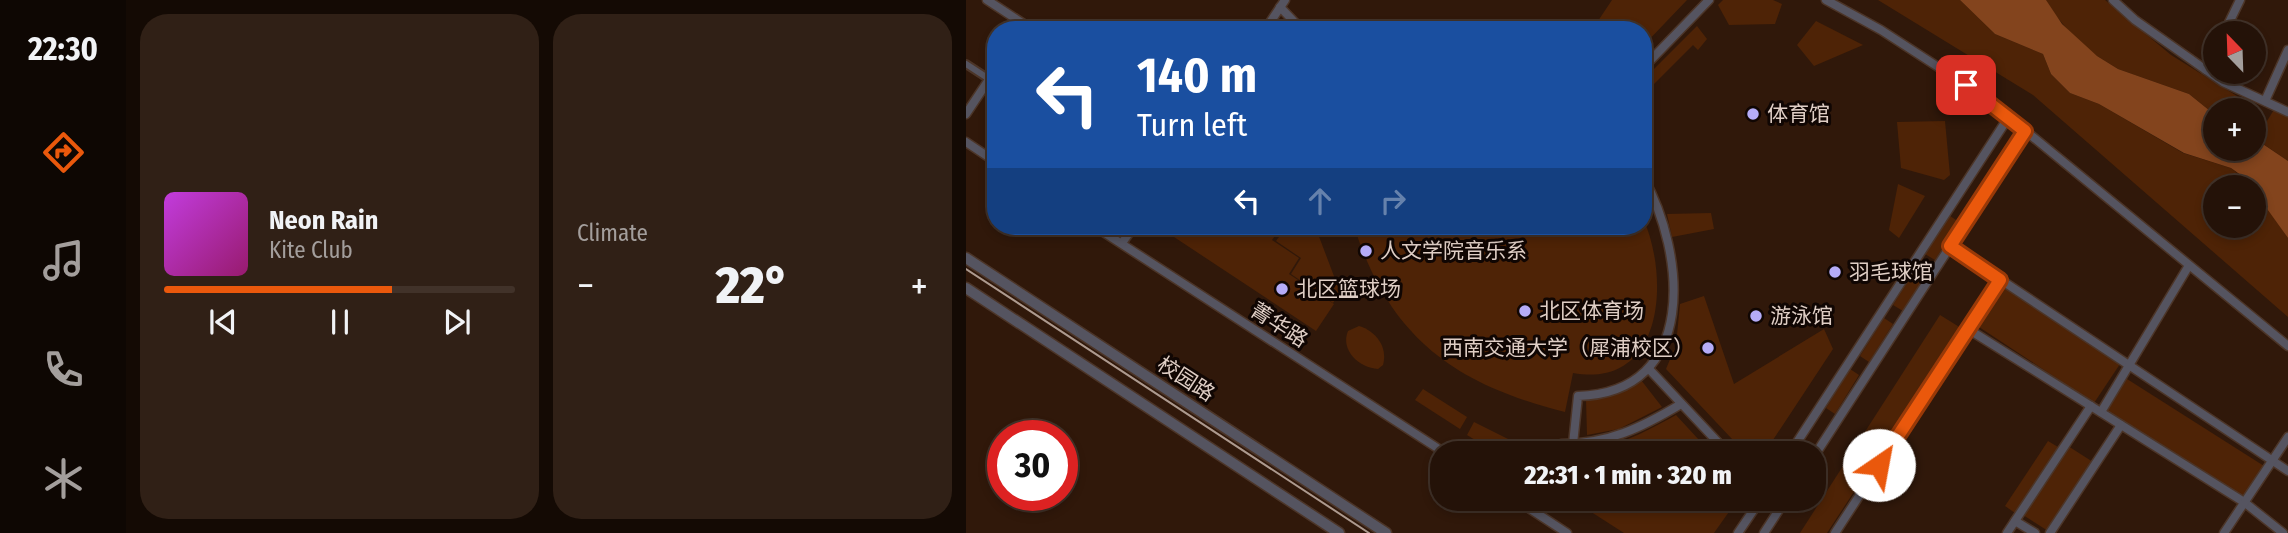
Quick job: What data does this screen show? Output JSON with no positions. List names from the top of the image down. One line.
{"streets":{"street":["菁华路","校园路"]},"places":["体育馆","人文学院音乐系","羽毛球馆","北区篮球场","北区体育场","游泳馆","西南交通大学（犀浦校区）"],"north":"top left","page":{"tabs":"22:30","tile":"Climate","map_buttons":["+","−"],"turn":["140 m","Turn left"],"song":["Neon Rain","Kite Club"],"heat":["−","22°","+"],"limit":"30","trip":"22:31 · 1 min · 320 m"}}
